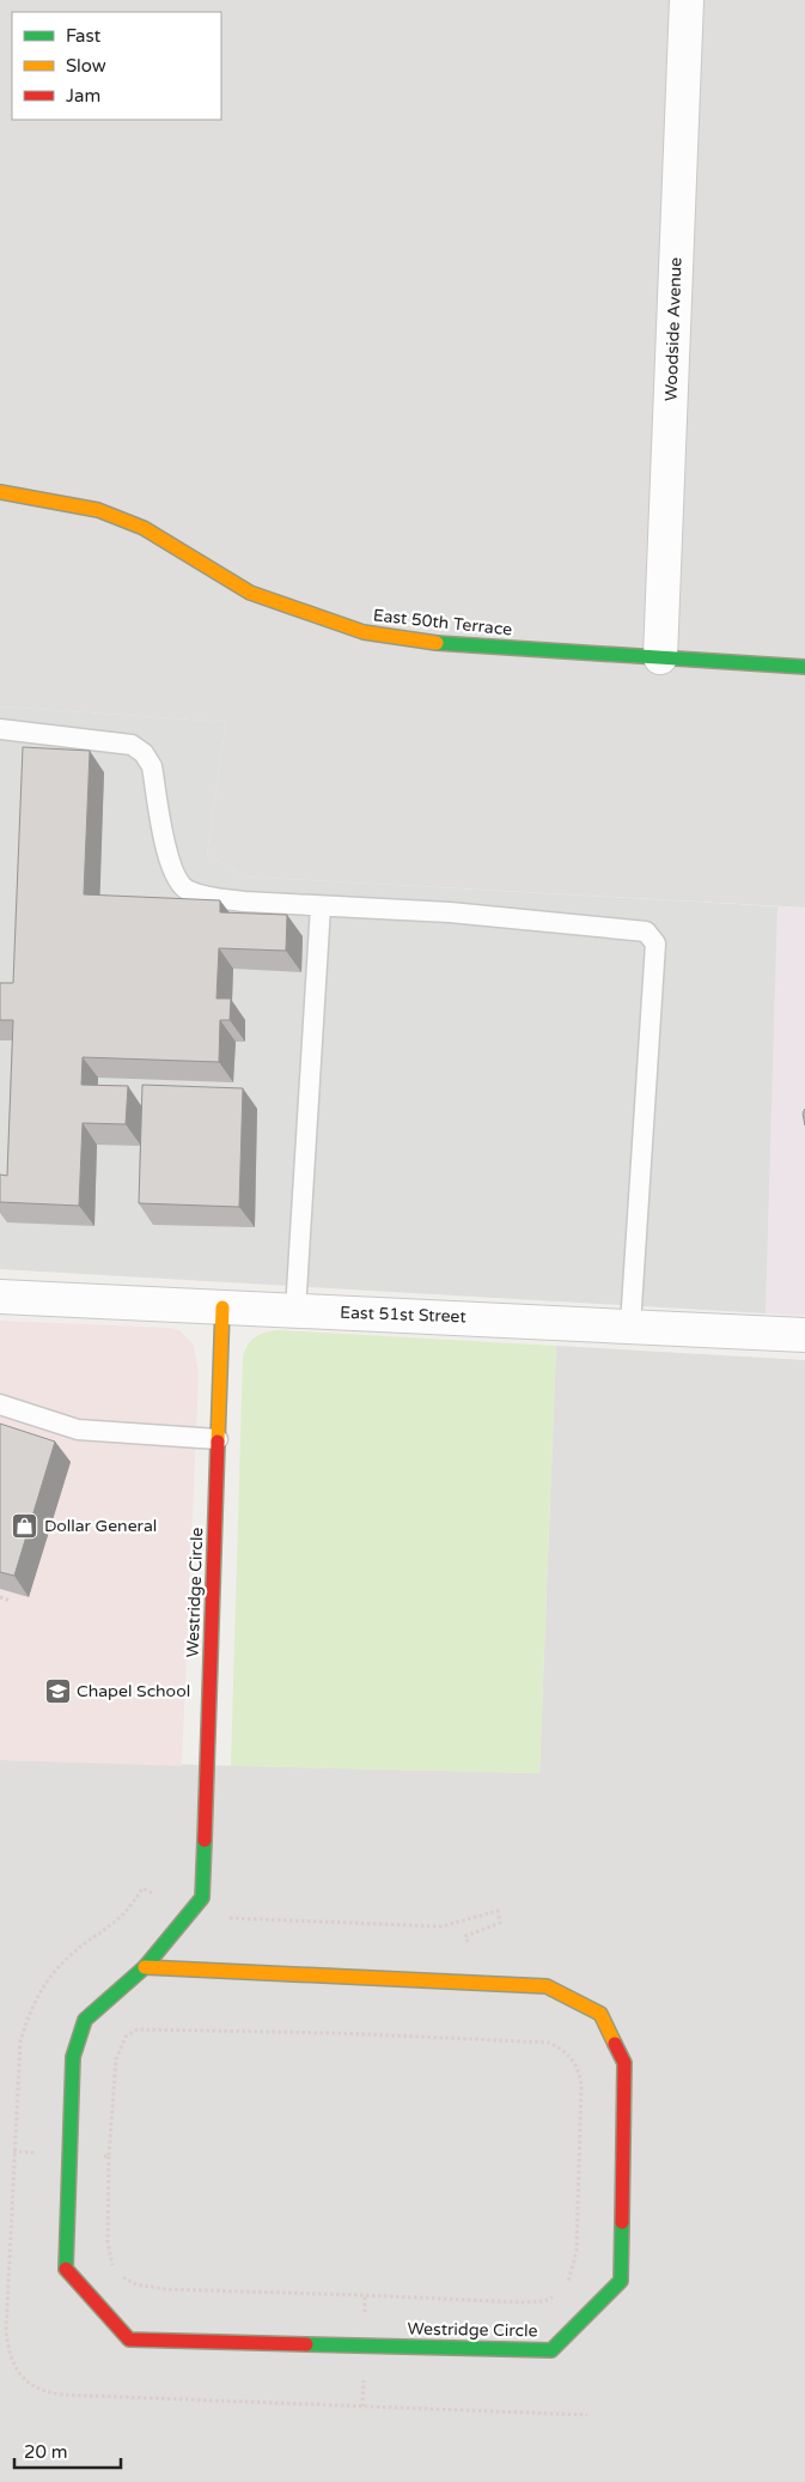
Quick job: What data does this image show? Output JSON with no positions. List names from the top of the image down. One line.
{"streets":{"street":["Woodside Avenue","East 50th Terrace","East 51st Street","Westridge Circle"]},"crossings":[["Woodside Avenue","East 50th Terrace"],["East 51st Street","Westridge Circle"]],"places":{"shop":["Dollar General"],"school or university":["Chapel School"]},"legend":["Fast","Slow","Jam"],"scale_bar":"20 m"}
